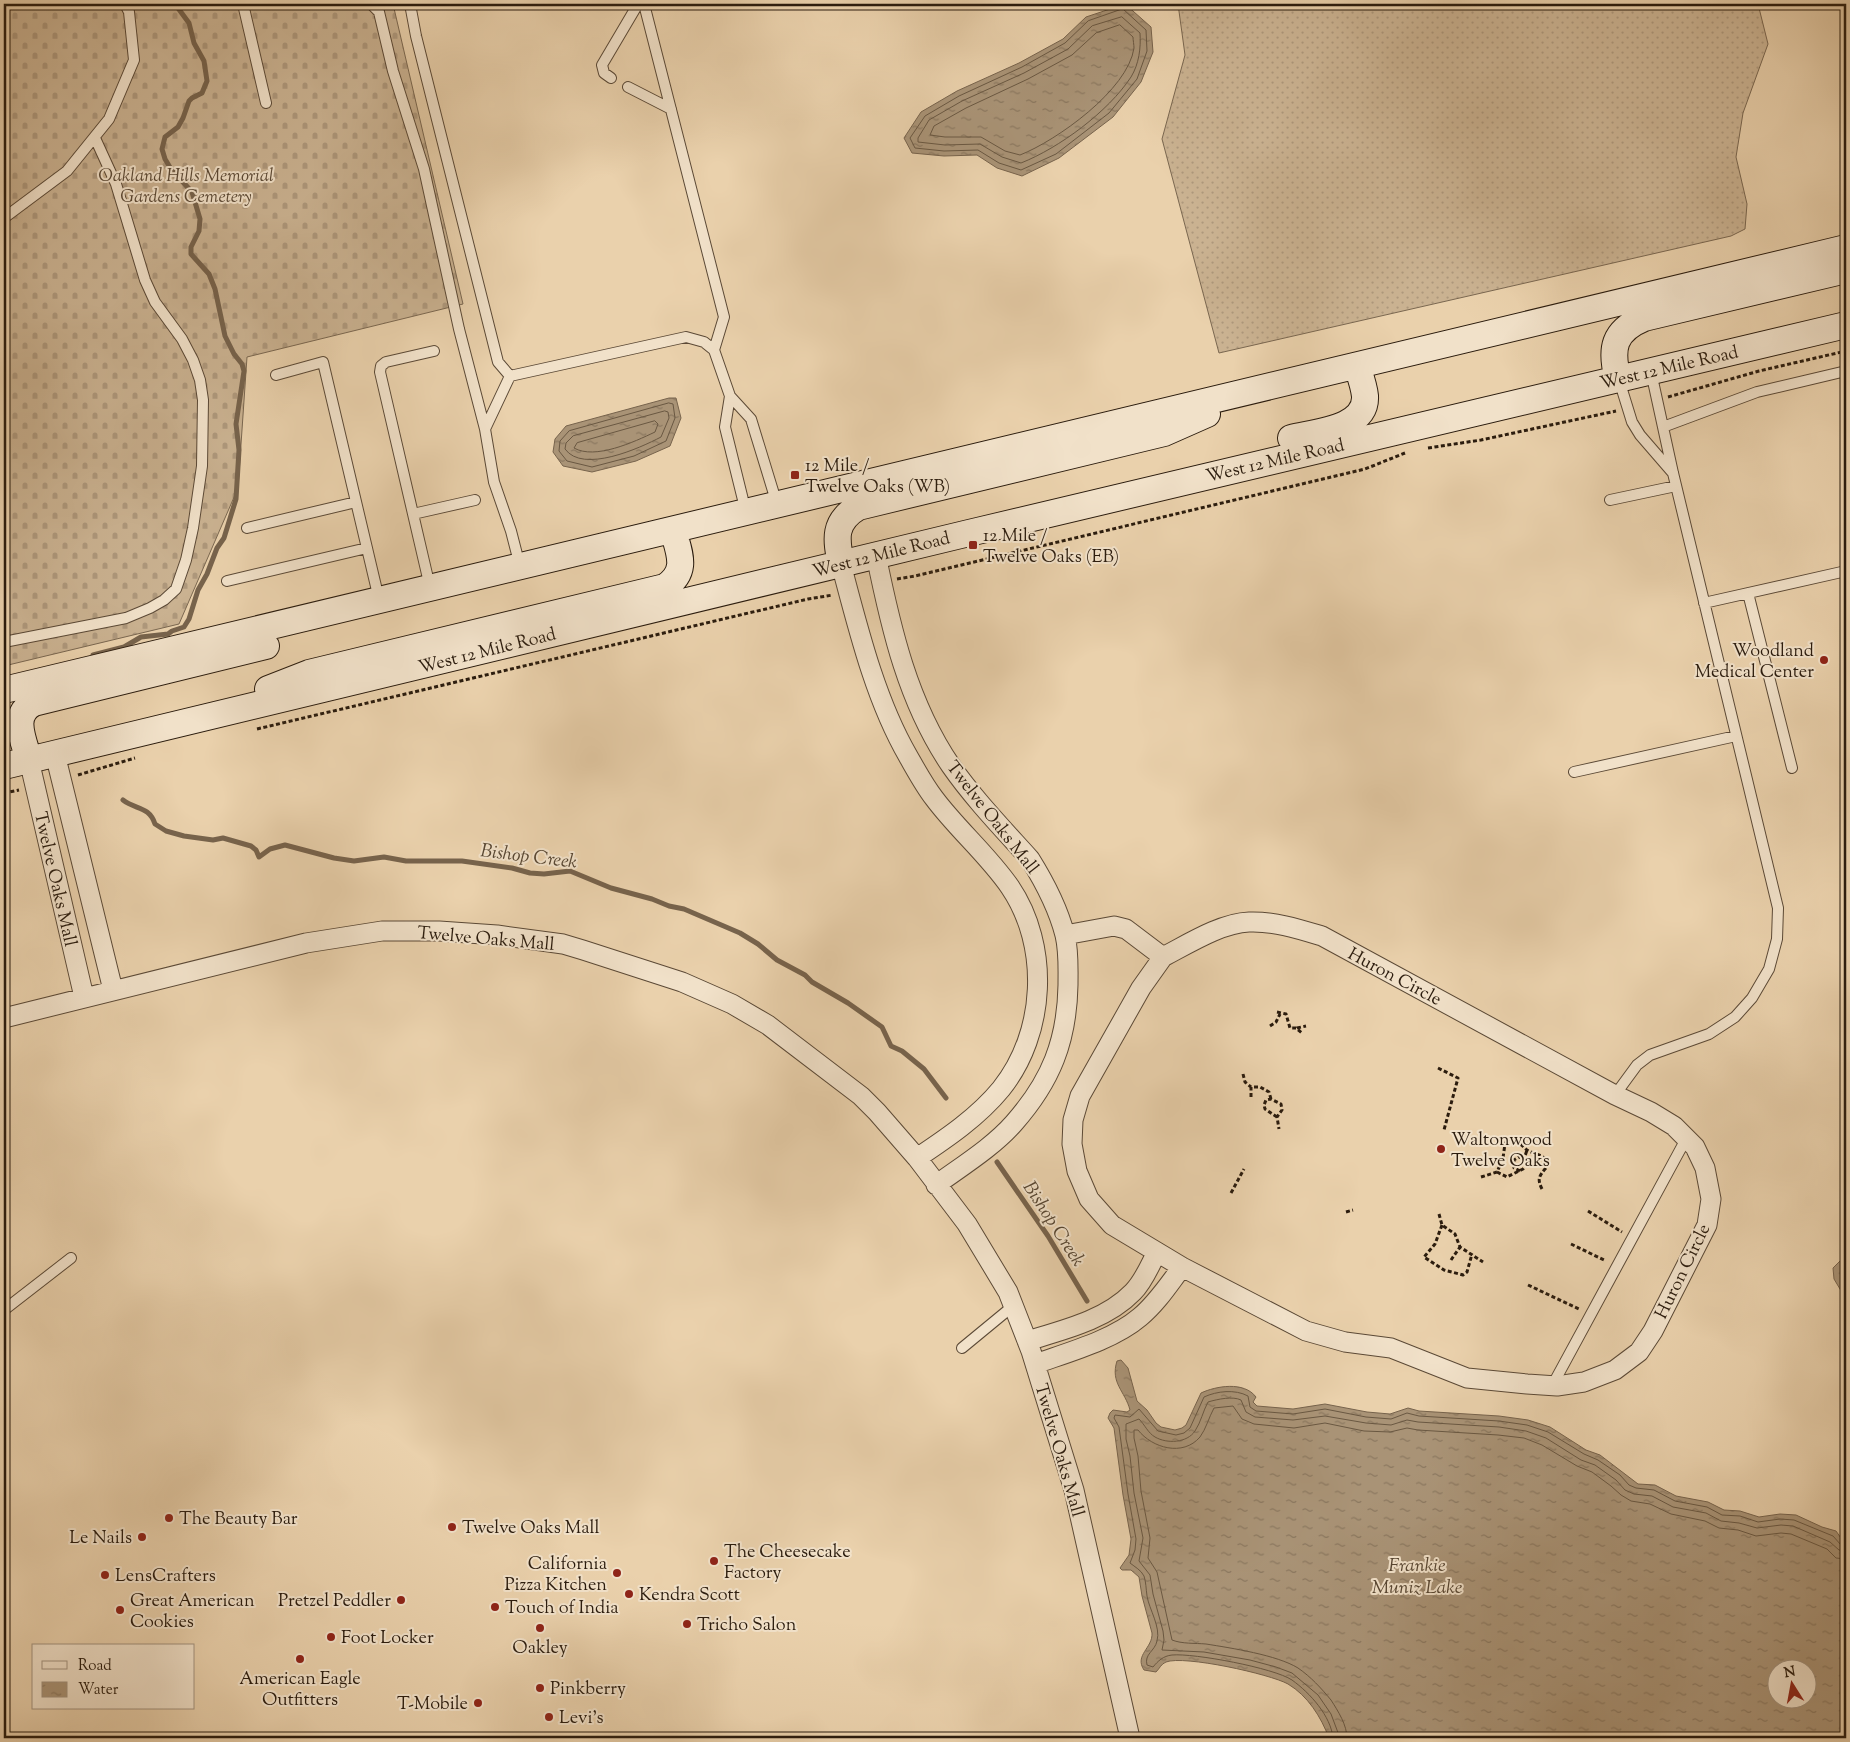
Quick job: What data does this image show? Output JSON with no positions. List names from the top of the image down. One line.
{"streets":{"main road":["West 12 Mile Road"],"street":["Twelve Oaks Mall","Huron Circle"]},"crossings":[["West 12 Mile Road","Twelve Oaks Mall"]],"water":["Bishop Creek","Frankie Muniz Lake"],"parks":["Oakland Hills Memorial Gardens Cemetery"],"places":{"transit":["12 Mile / Twelve Oaks (WB)","12 Mile / Twelve Oaks (EB)"],"other":["Woodland Medical Center","Waltonwood Twelve Oaks","The Beauty Bar","Twelve Oaks Mall","Le Nails","The Cheesecake Factory","California Pizza Kitchen","LensCrafters","Kendra Scott","Pretzel Peddler","Touch of India","Great American Cookies","Tricho Salon","Oakley","Foot Locker","American Eagle Outfitters","Pinkberry","T-Mobile","Levi's"]},"legend":["Road","Water"],"north":"top"}
